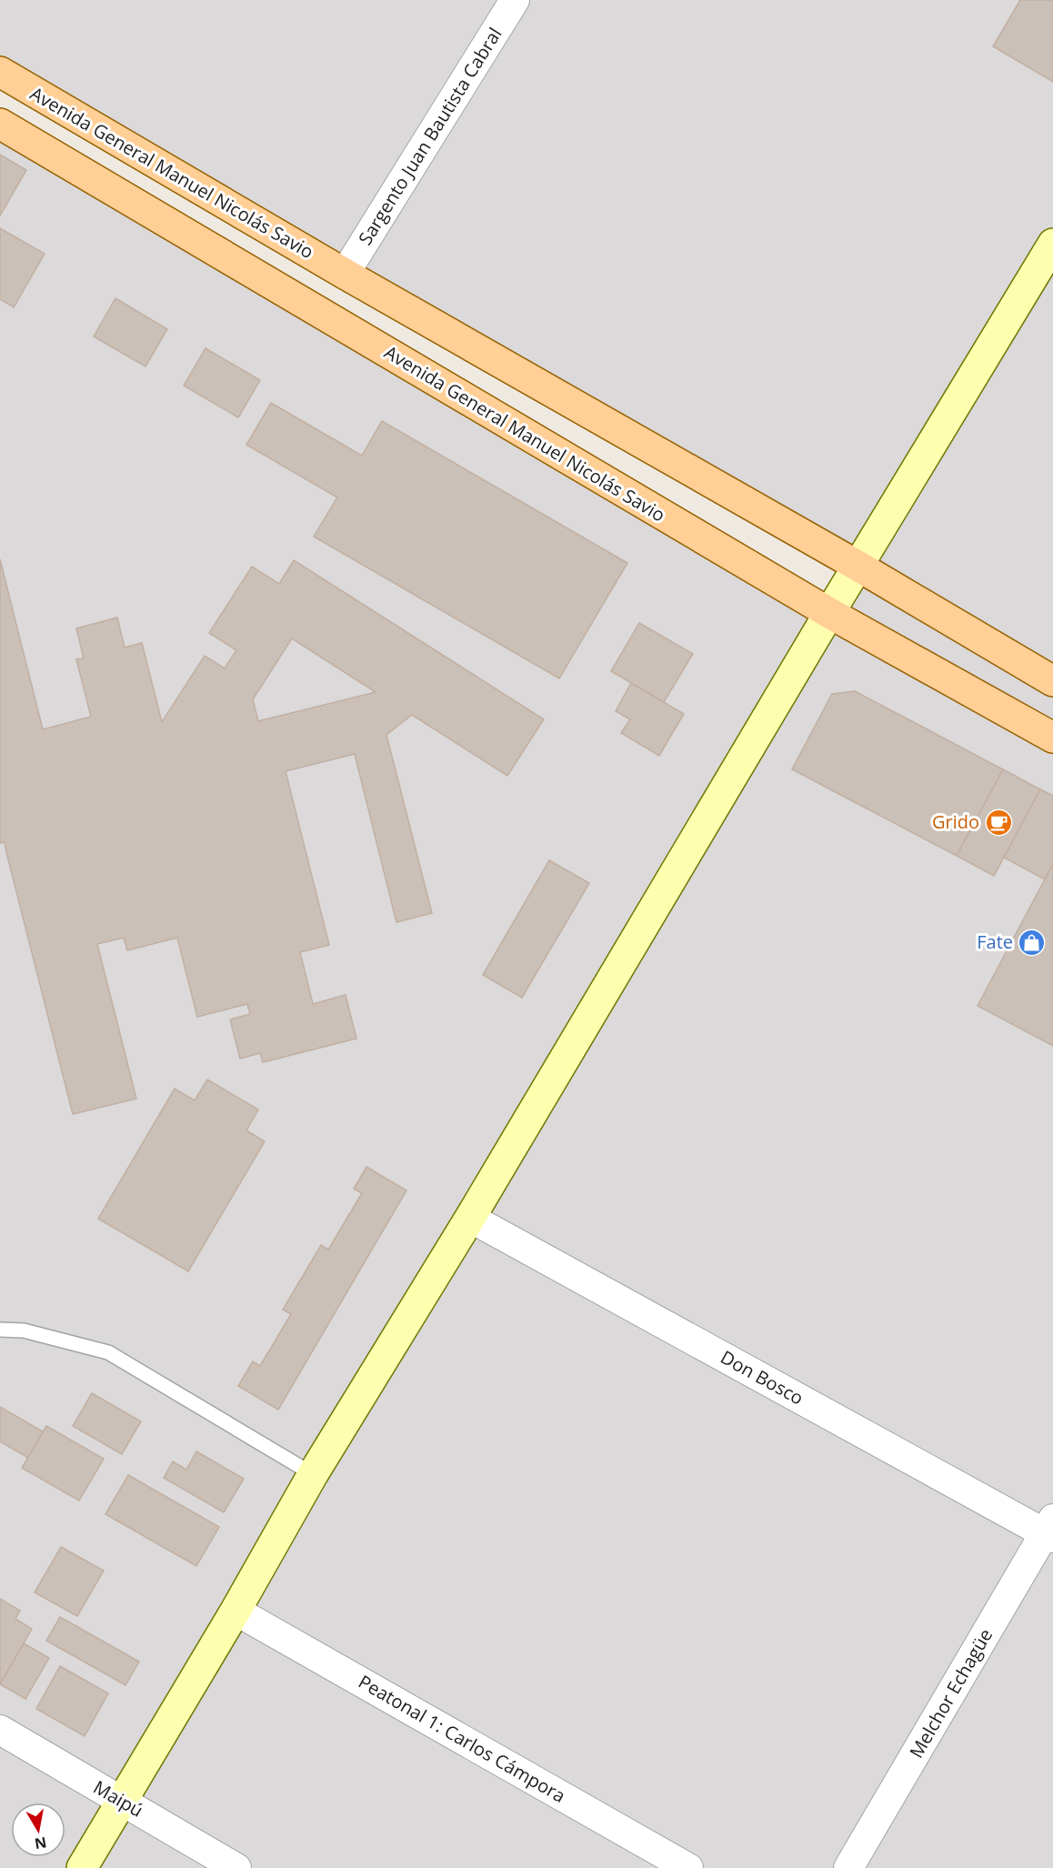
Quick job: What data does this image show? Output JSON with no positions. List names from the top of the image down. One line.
{"streets":{"main road":["Avenida General Manuel Nicolás Savio"],"street":["Sargento Juan Bautista Cabral","Don Bosco","Melchor Echagüe","Peatonal 1: Carlos Cámpora","Maipú"]},"crossings":[["Sargento Juan Bautista Cabral","Avenida General Manuel Nicolás Savio"],["Don Bosco","Melchor Echagüe"]],"places":{"cafe":["Grido"],"shop":["Fate"]},"north":"bottom"}
